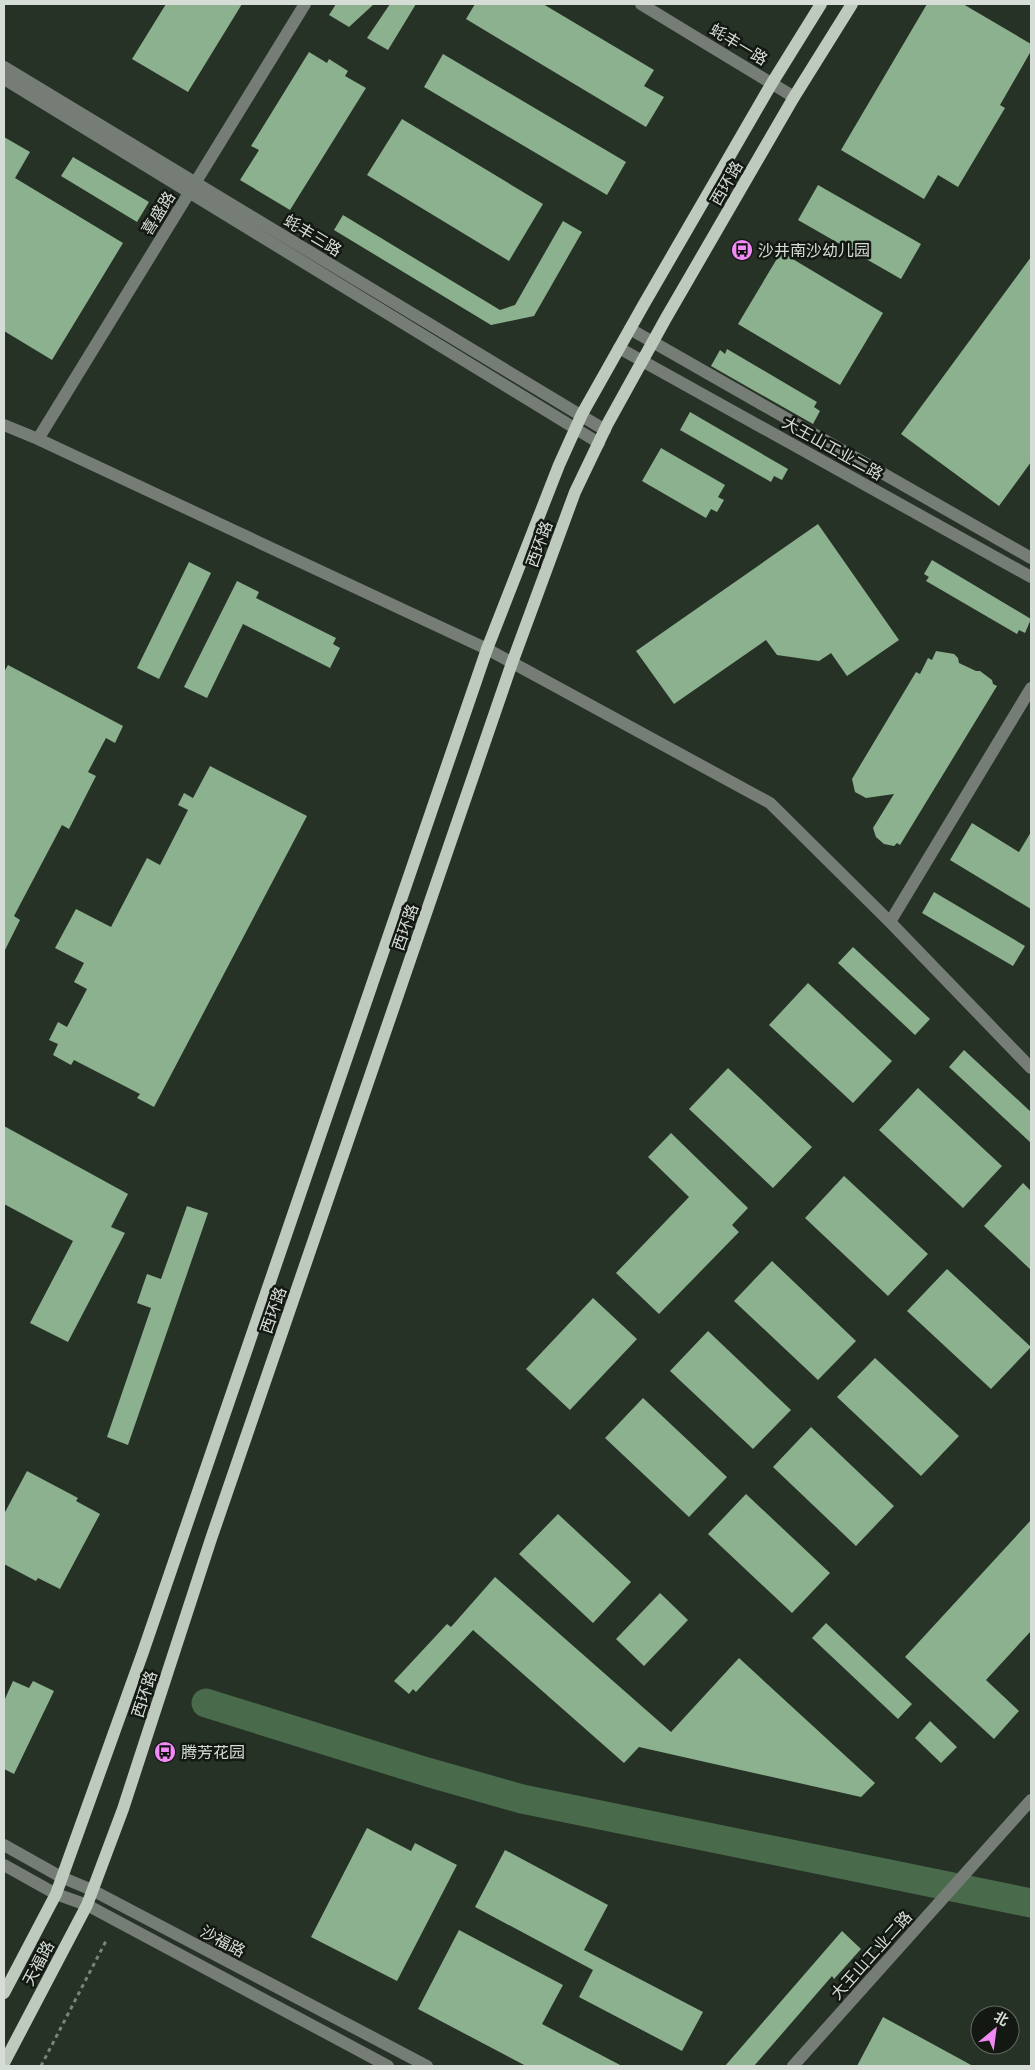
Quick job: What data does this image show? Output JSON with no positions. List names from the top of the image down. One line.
{"streets":{"main road":["西环路","天福路"],"street":["蚝丰一路","喜盛路","蚝丰三路","大王山工业二路","沙福路"]},"crossings":[["蚝丰一路","西环路"],["西环路","蚝丰三路"],["西环路","大王山工业二路"],["西环路","沙福路"],["西环路","天福路"],["喜盛路","蚝丰三路"],["沙福路","天福路"]],"places":{"bus stop":["沙井南沙幼儿园","腾芳花园"]},"north":"top right"}
